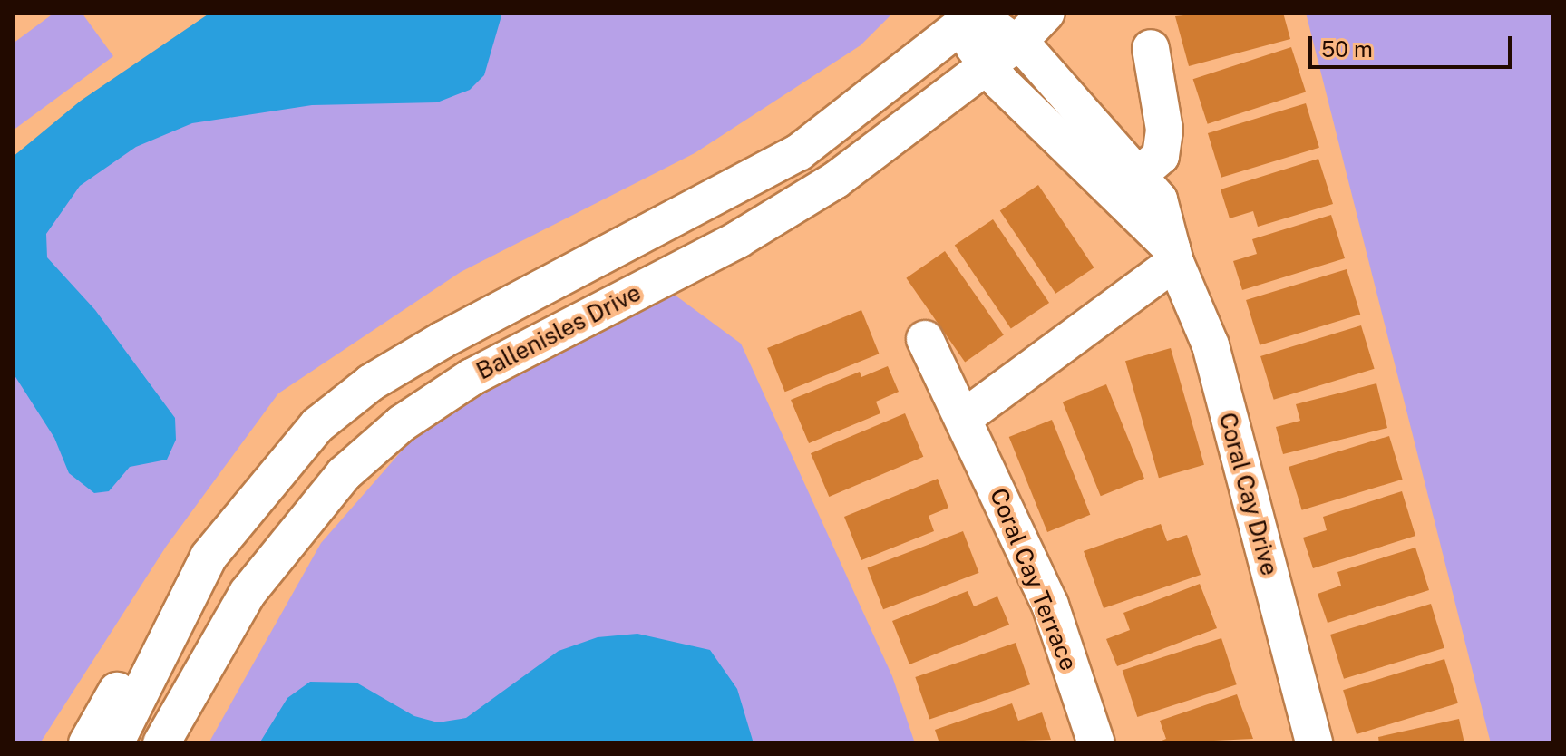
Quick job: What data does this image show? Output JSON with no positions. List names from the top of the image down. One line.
{"streets":{"street":["Ballenisles Drive","Coral Cay Drive","Coral Cay Terrace"]},"crossings":[["Ballenisles Drive","Coral Cay Drive"]],"scale_bar":"50 m"}
